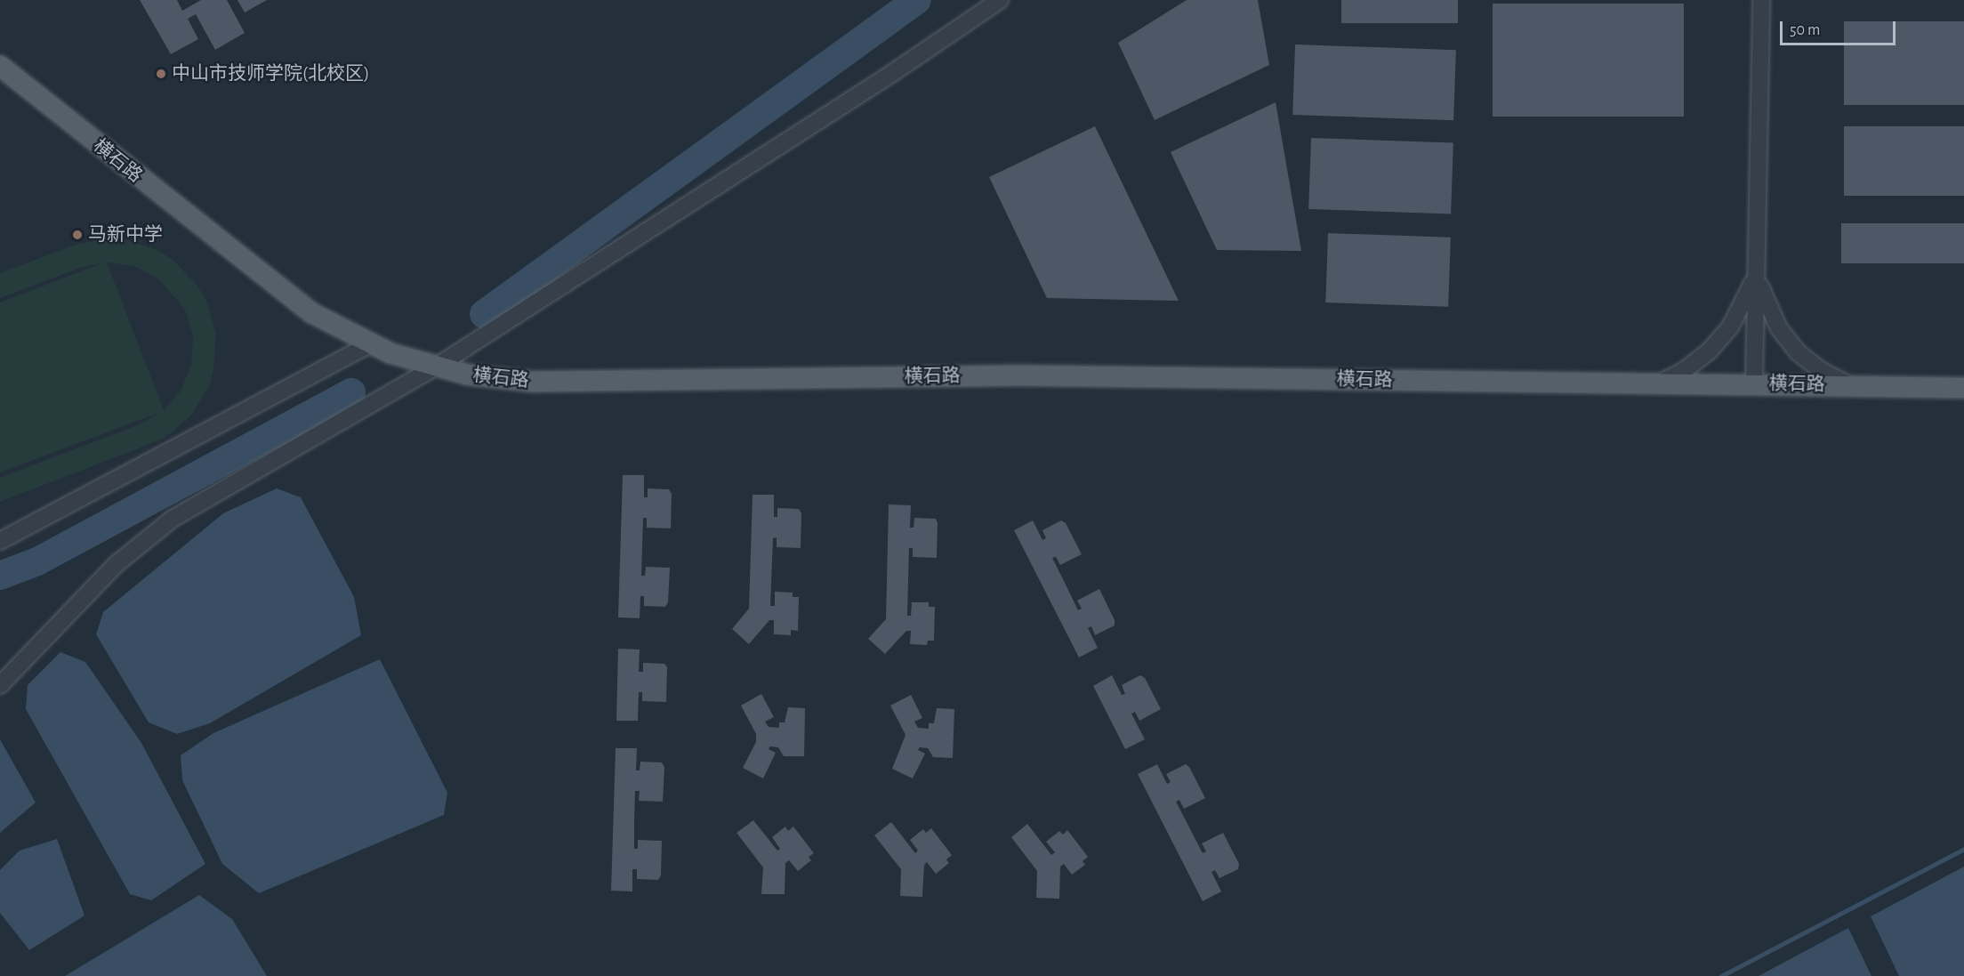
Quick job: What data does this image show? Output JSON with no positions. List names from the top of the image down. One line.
{"streets":{"main road":["横石路"]},"places":["中山市技师学院(北校区)","马新中学"],"scale_bar":"50 m"}
